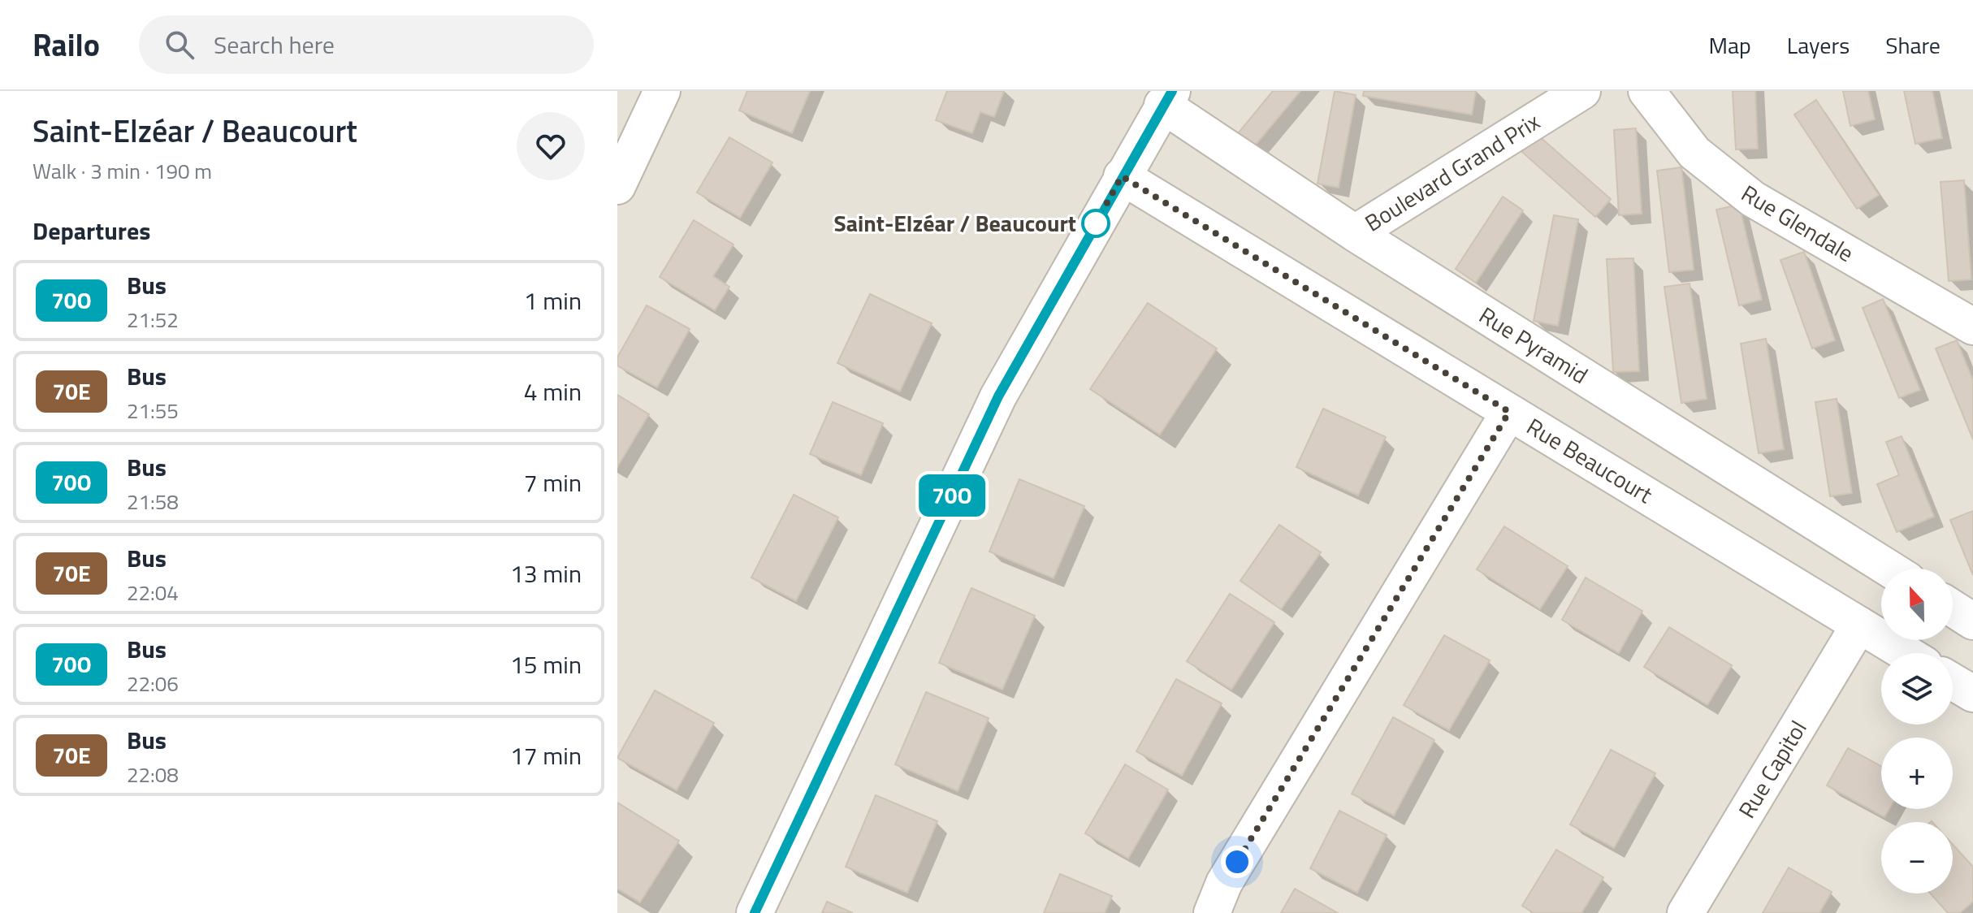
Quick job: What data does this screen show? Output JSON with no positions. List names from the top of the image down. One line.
{"streets":{"street":["Boulevard Grand Prix","Rue Glendale","Rue Pyramid","Rue Beaucourt","Rue Capitol"]},"crossings":[["Boulevard Grand Prix","Rue Pyramid"],["Rue Beaucourt","Rue Capitol"]],"places":["Saint-Elzéar / Beaucourt"],"lines":["bus line 70O"],"north":"top","page":{"header":"Railo","search":"Search here","nav":["Map","Layers","Share"],"heading":[["Saint-Elzéar / Beaucourt","Walk · 3 min · 190 m"],"Departures"],"on_map":"70O","list":[{"mark":"70O","name":"Bus","note":"21:52","value":"1 min"},{"mark":"70E","name":"Bus","note":"21:55","value":"4 min"},{"mark":"70O","name":"Bus","note":"21:58","value":"7 min"},{"mark":"70E","name":"Bus","note":"22:04","value":"13 min"},{"mark":"70O","name":"Bus","note":"22:06","value":"15 min"},{"mark":"70E","name":"Bus","note":"22:08","value":"17 min"}],"map_buttons":["+","−"]}}
